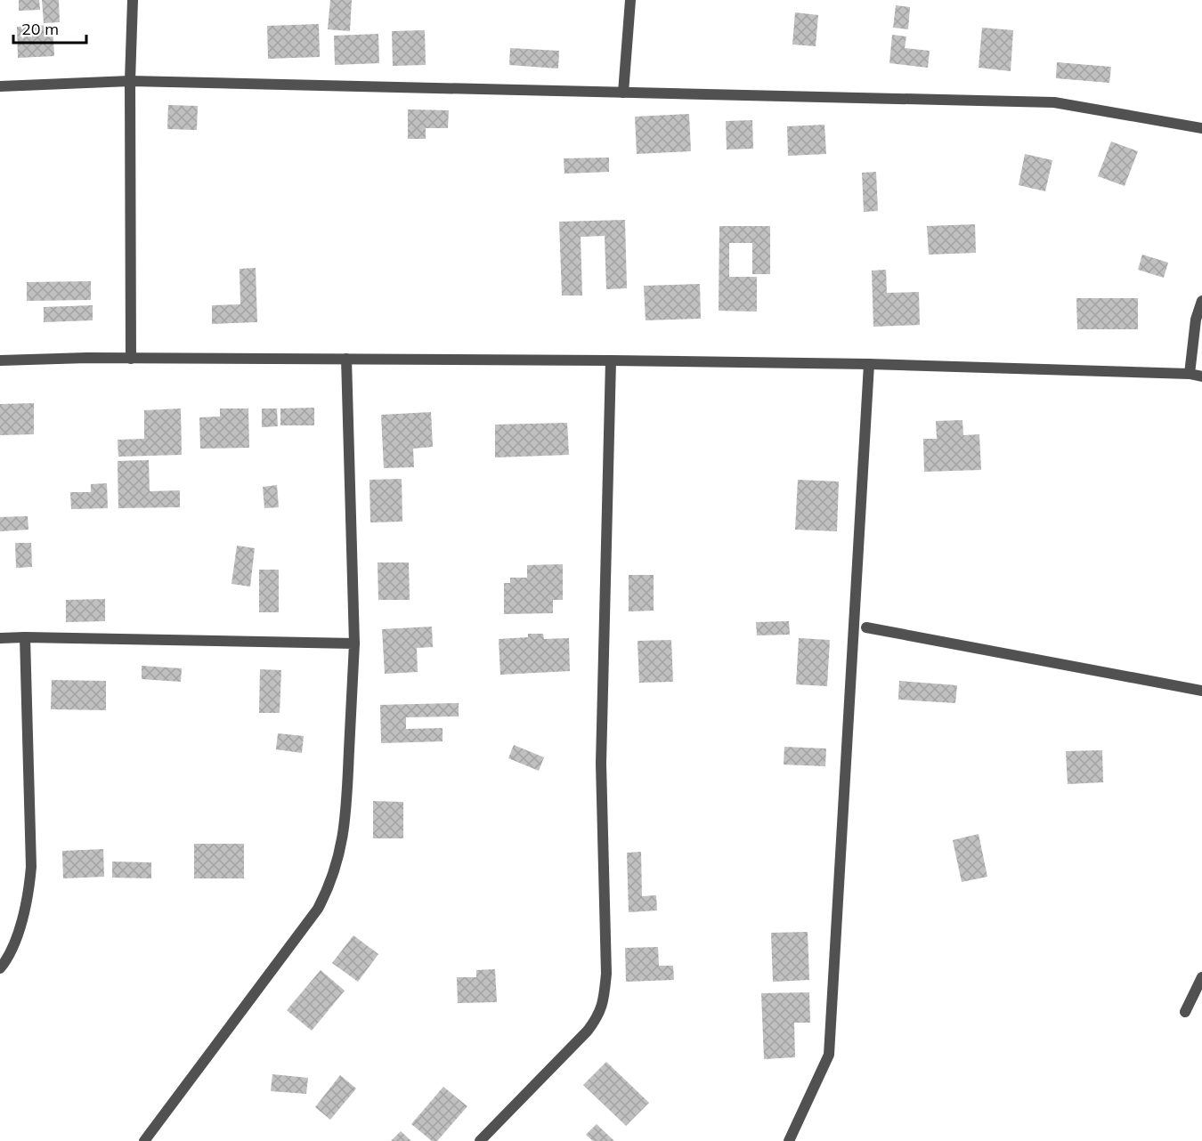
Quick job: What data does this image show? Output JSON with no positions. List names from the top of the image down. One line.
{"scale_bar":"20 m"}
